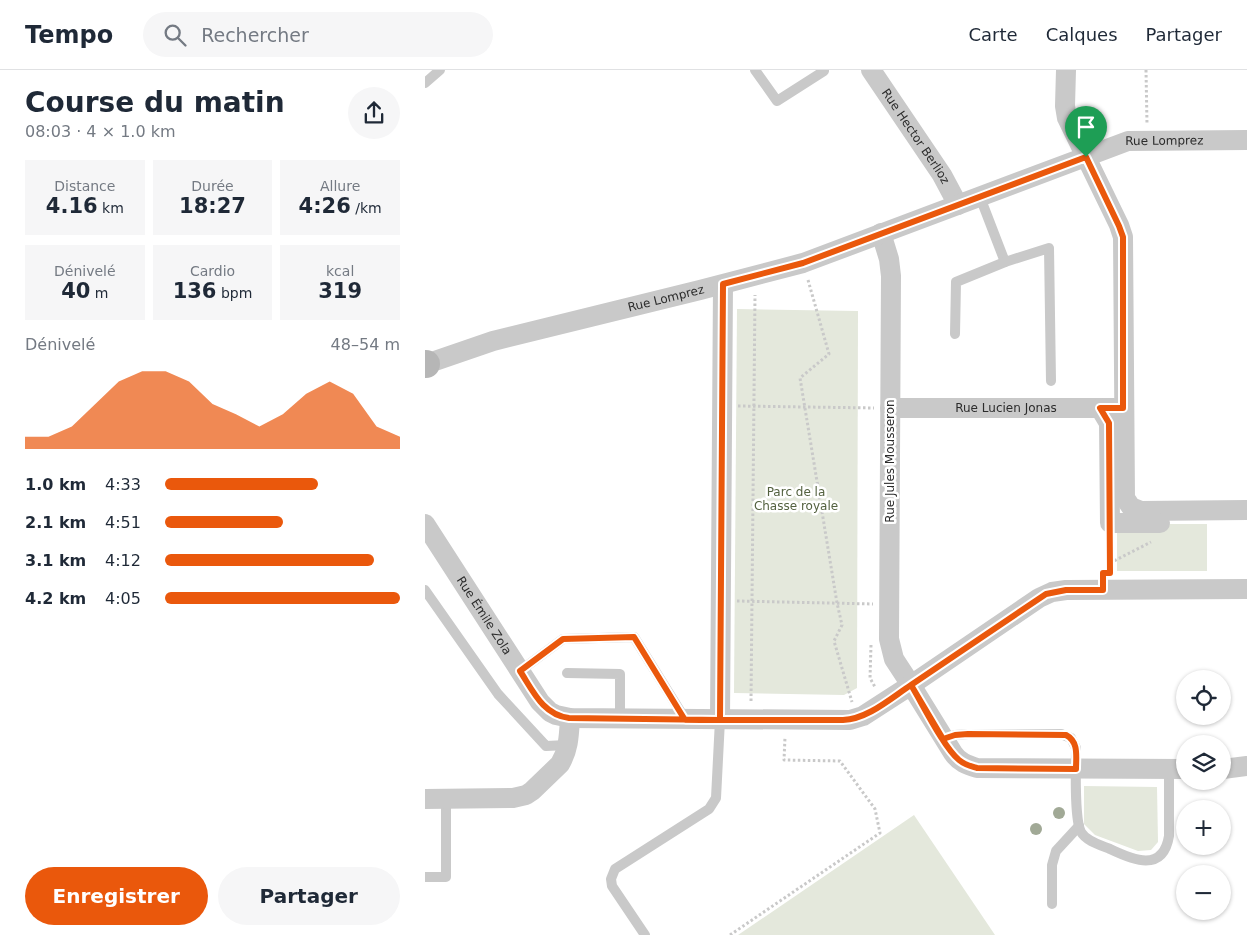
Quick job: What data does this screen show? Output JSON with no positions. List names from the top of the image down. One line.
{"streets":{"street":["Rue Hector Berlioz","Rue Lomprez","Rue Lucien Jonas","Rue Jules Mousseron","Rue Émile Zola"]},"crossings":[["Rue Hector Berlioz","Rue Lomprez"],["Rue Lomprez","Rue Jules Mousseron"],["Rue Lucien Jonas","Rue Jules Mousseron"]],"parks":["Parc de la Chasse royale"],"page":{"header":"Tempo","search":"Rechercher","nav":["Carte","Calques","Partager"],"heading":["Course du matin","08:03 · 4 × 1.0 km"],"stats":[["Distance","4.16 km"],["Durée","18:27"],["Allure","4:26 /km"],["Dénivelé","40 m"],["Cardio","136 bpm"],["kcal","319"]],"chart":["Dénivelé","48–54 m"],"list":[{"name":"1.0 km","note":"4:33"},{"name":"2.1 km","note":"4:51"},{"name":"3.1 km","note":"4:12"},{"name":"4.2 km","note":"4:05"}],"map_buttons":["+","−"],"buttons":["Enregistrer","Partager"]}}
